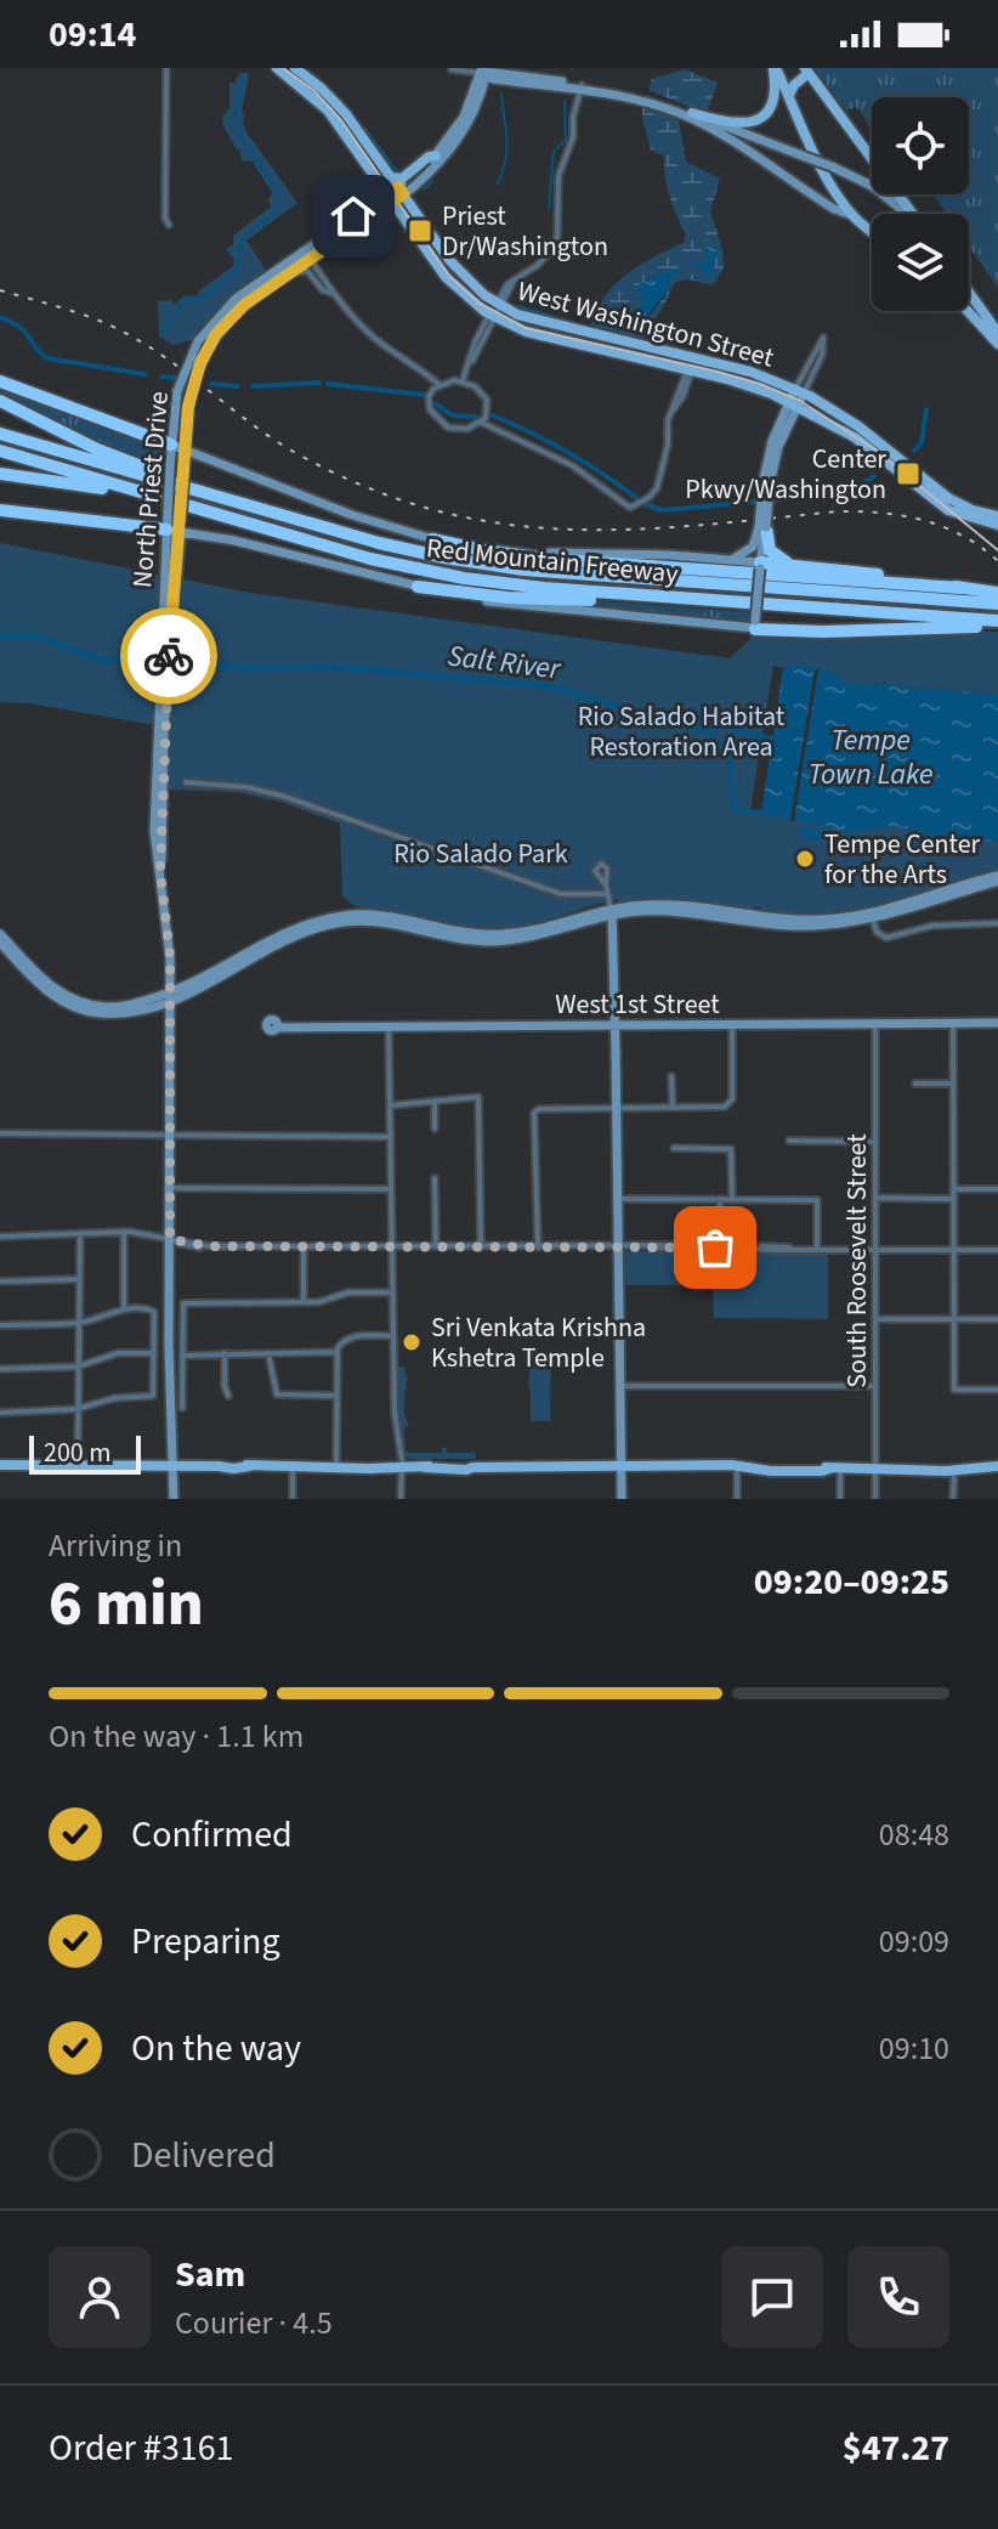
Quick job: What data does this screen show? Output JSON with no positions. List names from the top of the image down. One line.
{"streets":{"highway":["Red Mountain Freeway"],"main road":["West Washington Street","North Priest Drive","West 1st Street"],"street":["South Roosevelt Street"]},"crossings":[["West Washington Street","North Priest Drive"],["West 1st Street","South Roosevelt Street"]],"water":["Salt River","Tempe Town Lake"],"parks":["Rio Salado Habitat Restoration Area","Rio Salado Park"],"places":{"transit":["Priest Dr/Washington","Center Pkwy/Washington"],"other":["Tempe Center for the Arts","Sri Venkata Krishna Kshetra Temple"]},"scale_bar":"200 m","page":{"status":"09:14","scale":"200 m","heading":["6 min","Arriving in","09:20–09:25"],"panel":["Sam","Courier · 4.5","Order #3161","$47.27"],"bar":"On the way · 1.1 km","list":[["Confirmed","08:48"],["Preparing","09:09"],["On the way","09:10"],"Delivered"]}}
